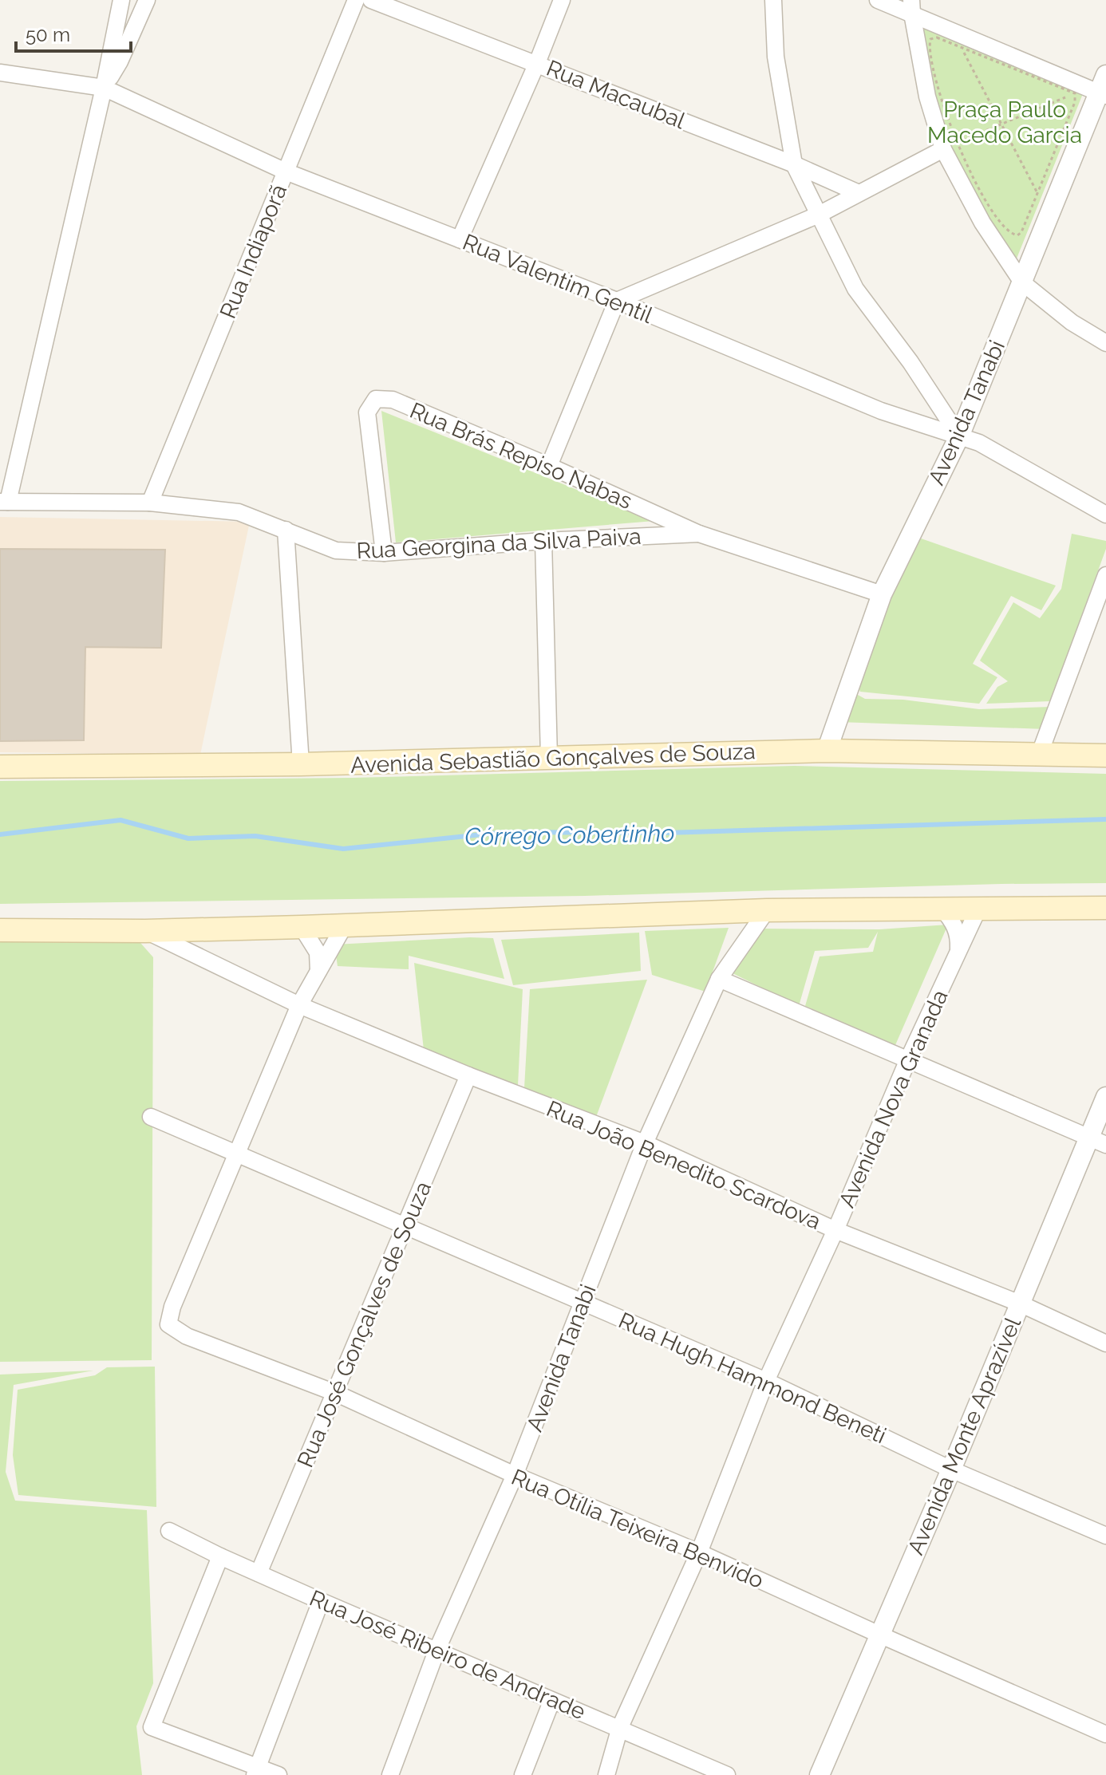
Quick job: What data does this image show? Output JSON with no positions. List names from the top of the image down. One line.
{"streets":{"main road":["Avenida Sebastião Gonçalves de Souza"],"street":["Rua Macaubal","Rua Indiaporã","Rua Valentim Gentil","Avenida Tanabi","Rua Brás Repiso Nabas","Rua Georgina da Silva Paiva","Avenida Nova Granada","Rua João Benedito Scardova","Rua José Gonçalves de Souza","Rua Hugh Hammond Beneti","Avenida Monte Aprazível","Rua Otília Teixeira Benvido","Rua José Ribeiro de Andrade"]},"crossings":[["Rua Indiaporã","Rua Valentim Gentil"],["Rua Indiaporã","Rua Georgina da Silva Paiva"],["Rua Valentim Gentil","Avenida Tanabi"],["Avenida Tanabi","Rua Brás Repiso Nabas"],["Avenida Tanabi","Avenida Sebastião Gonçalves de Souza"],["Avenida Tanabi","Rua João Benedito Scardova"],["Avenida Tanabi","Rua Hugh Hammond Beneti"],["Avenida Tanabi","Rua Otília Teixeira Benvido"],["Avenida Tanabi","Rua José Ribeiro de Andrade"],["Rua Brás Repiso Nabas","Rua Georgina da Silva Paiva"],["Avenida Nova Granada","Rua João Benedito Scardova"],["Avenida Nova Granada","Rua Hugh Hammond Beneti"],["Avenida Nova Granada","Rua Otília Teixeira Benvido"],["Avenida Nova Granada","Rua José Ribeiro de Andrade"],["Rua João Benedito Scardova","Rua José Gonçalves de Souza"],["Rua João Benedito Scardova","Avenida Monte Aprazível"],["Rua José Gonçalves de Souza","Rua Hugh Hammond Beneti"],["Rua José Gonçalves de Souza","Rua Otília Teixeira Benvido"],["Rua José Gonçalves de Souza","Rua José Ribeiro de Andrade"],["Rua Hugh Hammond Beneti","Avenida Monte Aprazível"],["Rua Hugh Hammond Beneti","Rua Otília Teixeira Benvido"],["Avenida Monte Aprazível","Rua Otília Teixeira Benvido"]],"water":["Córrego Cobertinho"],"parks":["Praça Paulo Macedo Garcia"],"scale_bar":"50 m"}
